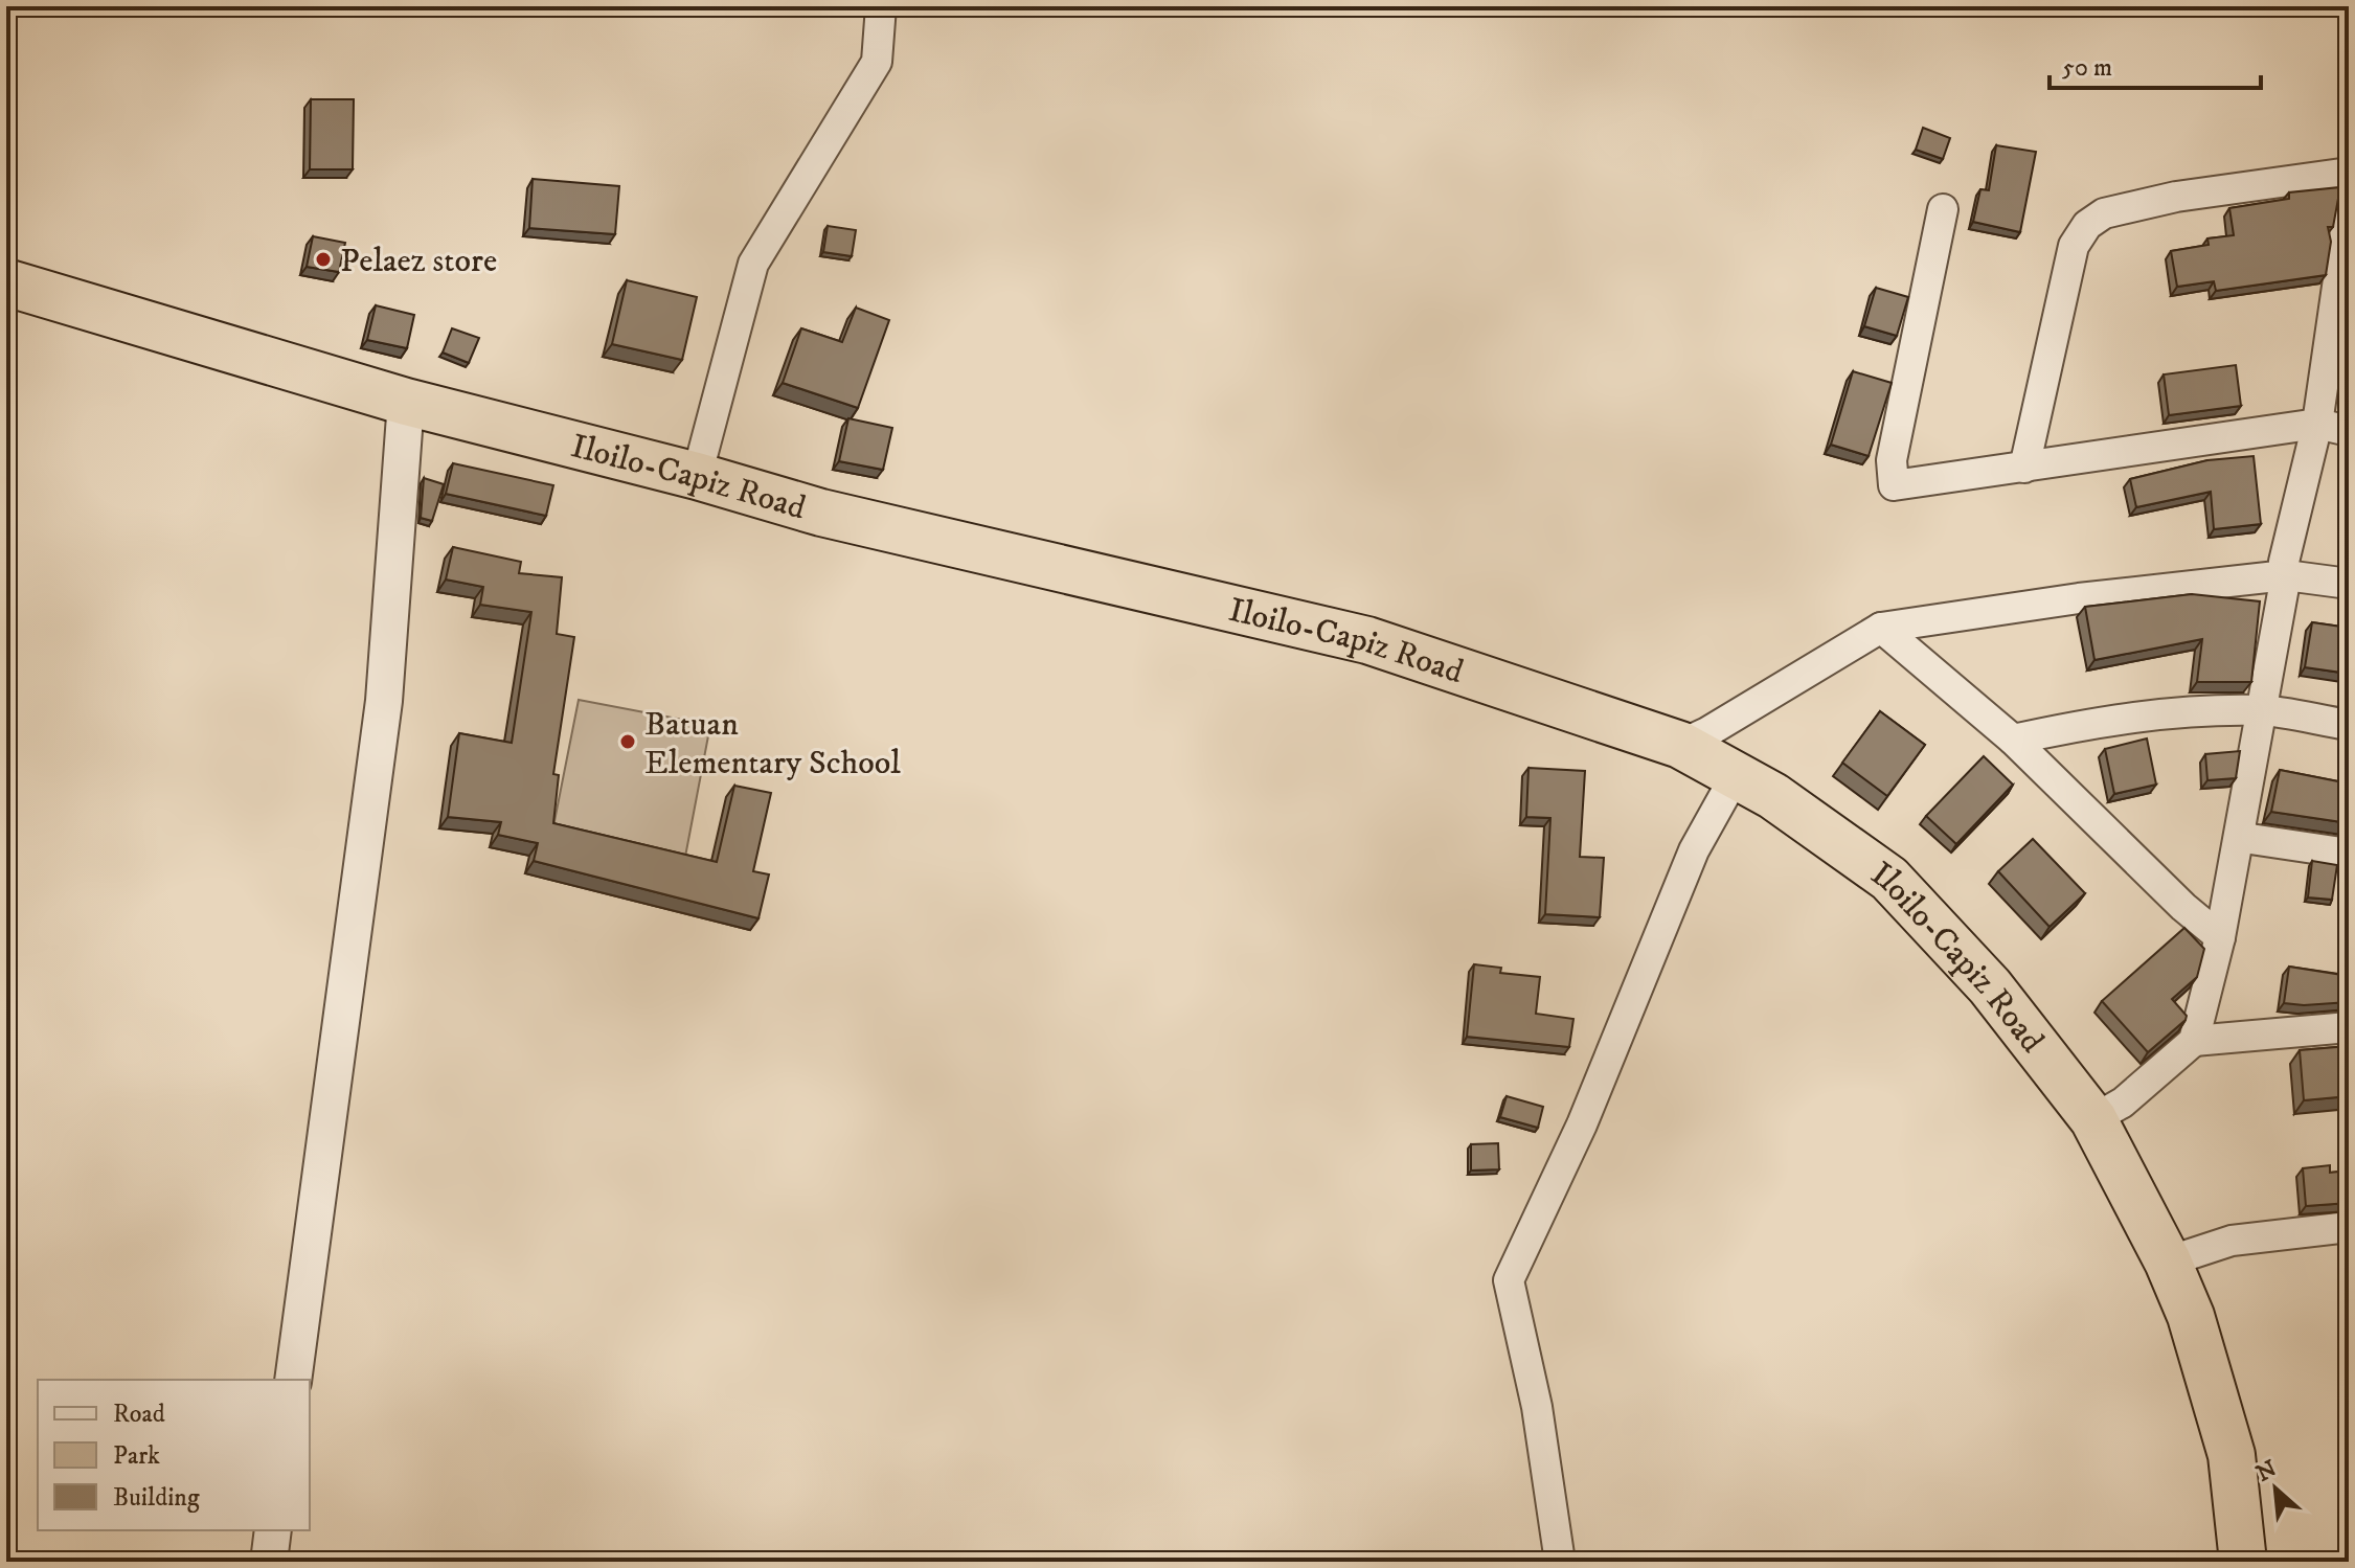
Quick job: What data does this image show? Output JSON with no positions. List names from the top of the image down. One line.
{"streets":{"highway":["Iloilo-Capiz Road"]},"places":["Pelaez store","Batuan Elementary School"],"legend":["Road","Park","Building"],"scale_bar":"50 m","north":"top left"}
